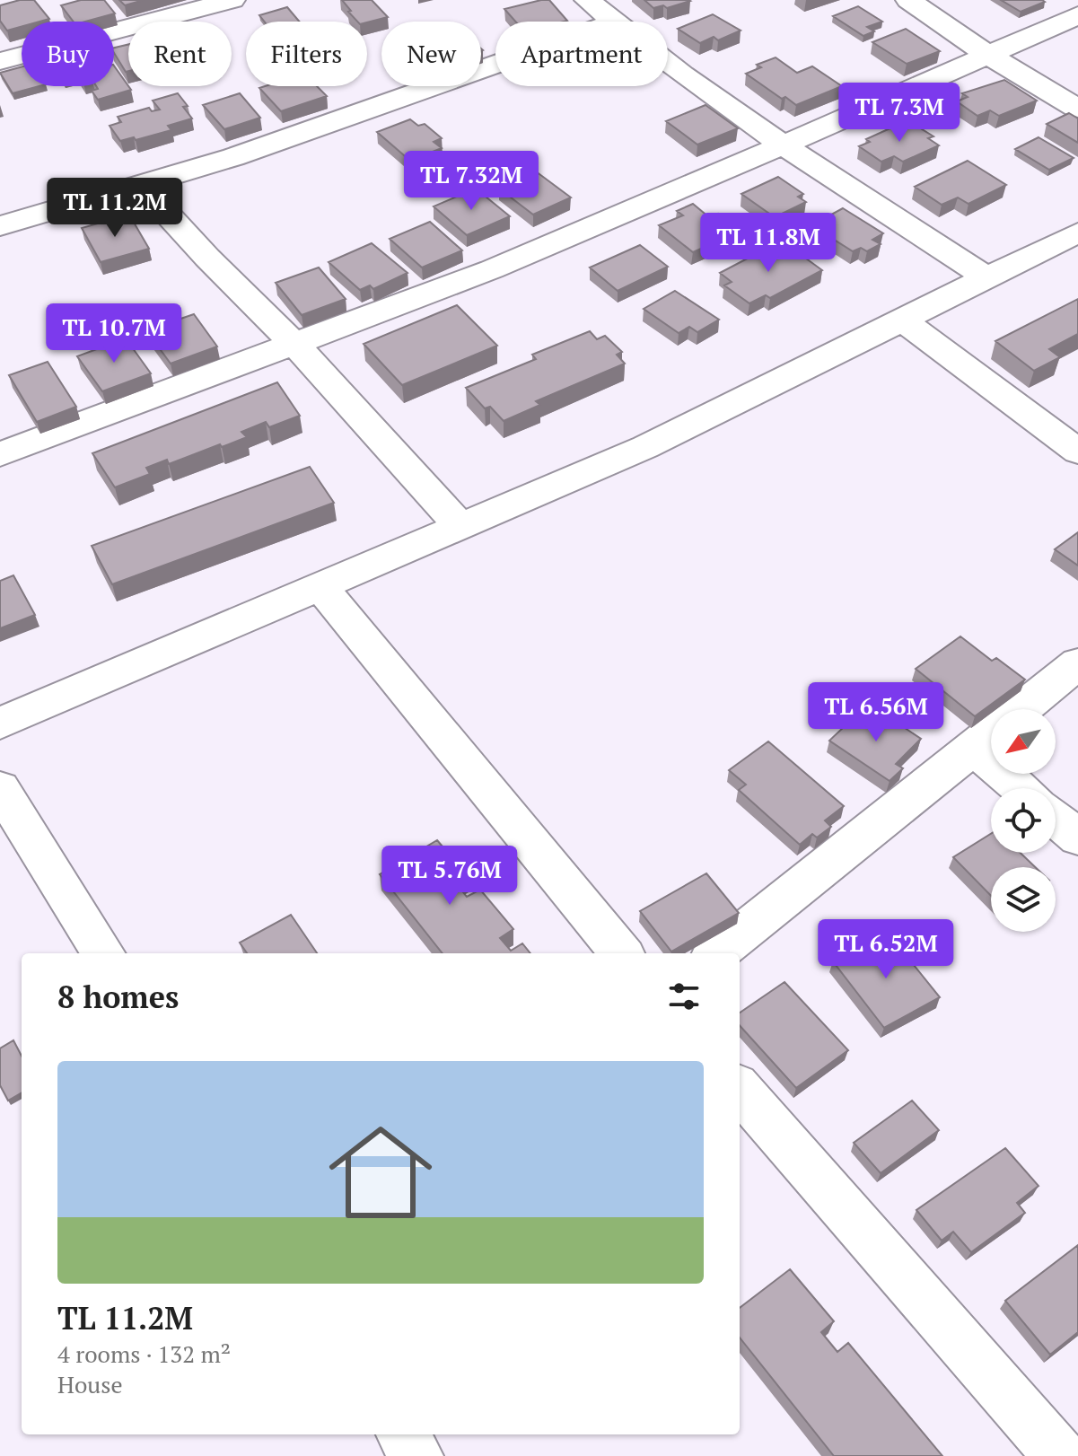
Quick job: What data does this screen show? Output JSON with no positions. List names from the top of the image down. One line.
{"north":"bottom left","page":{"chip":["Buy","Rent","Filters","New","Apartment"],"price":["TL 7.3M","TL 7.32M","TL 11.2M","TL 11.8M","TL 10.7M","TL 6.56M","TL 5.76M","TL 6.52M"],"heading":"8 homes","list":[{"name":"TL 11.2M","note":"4 rooms · 132 m² · House"}]}}
